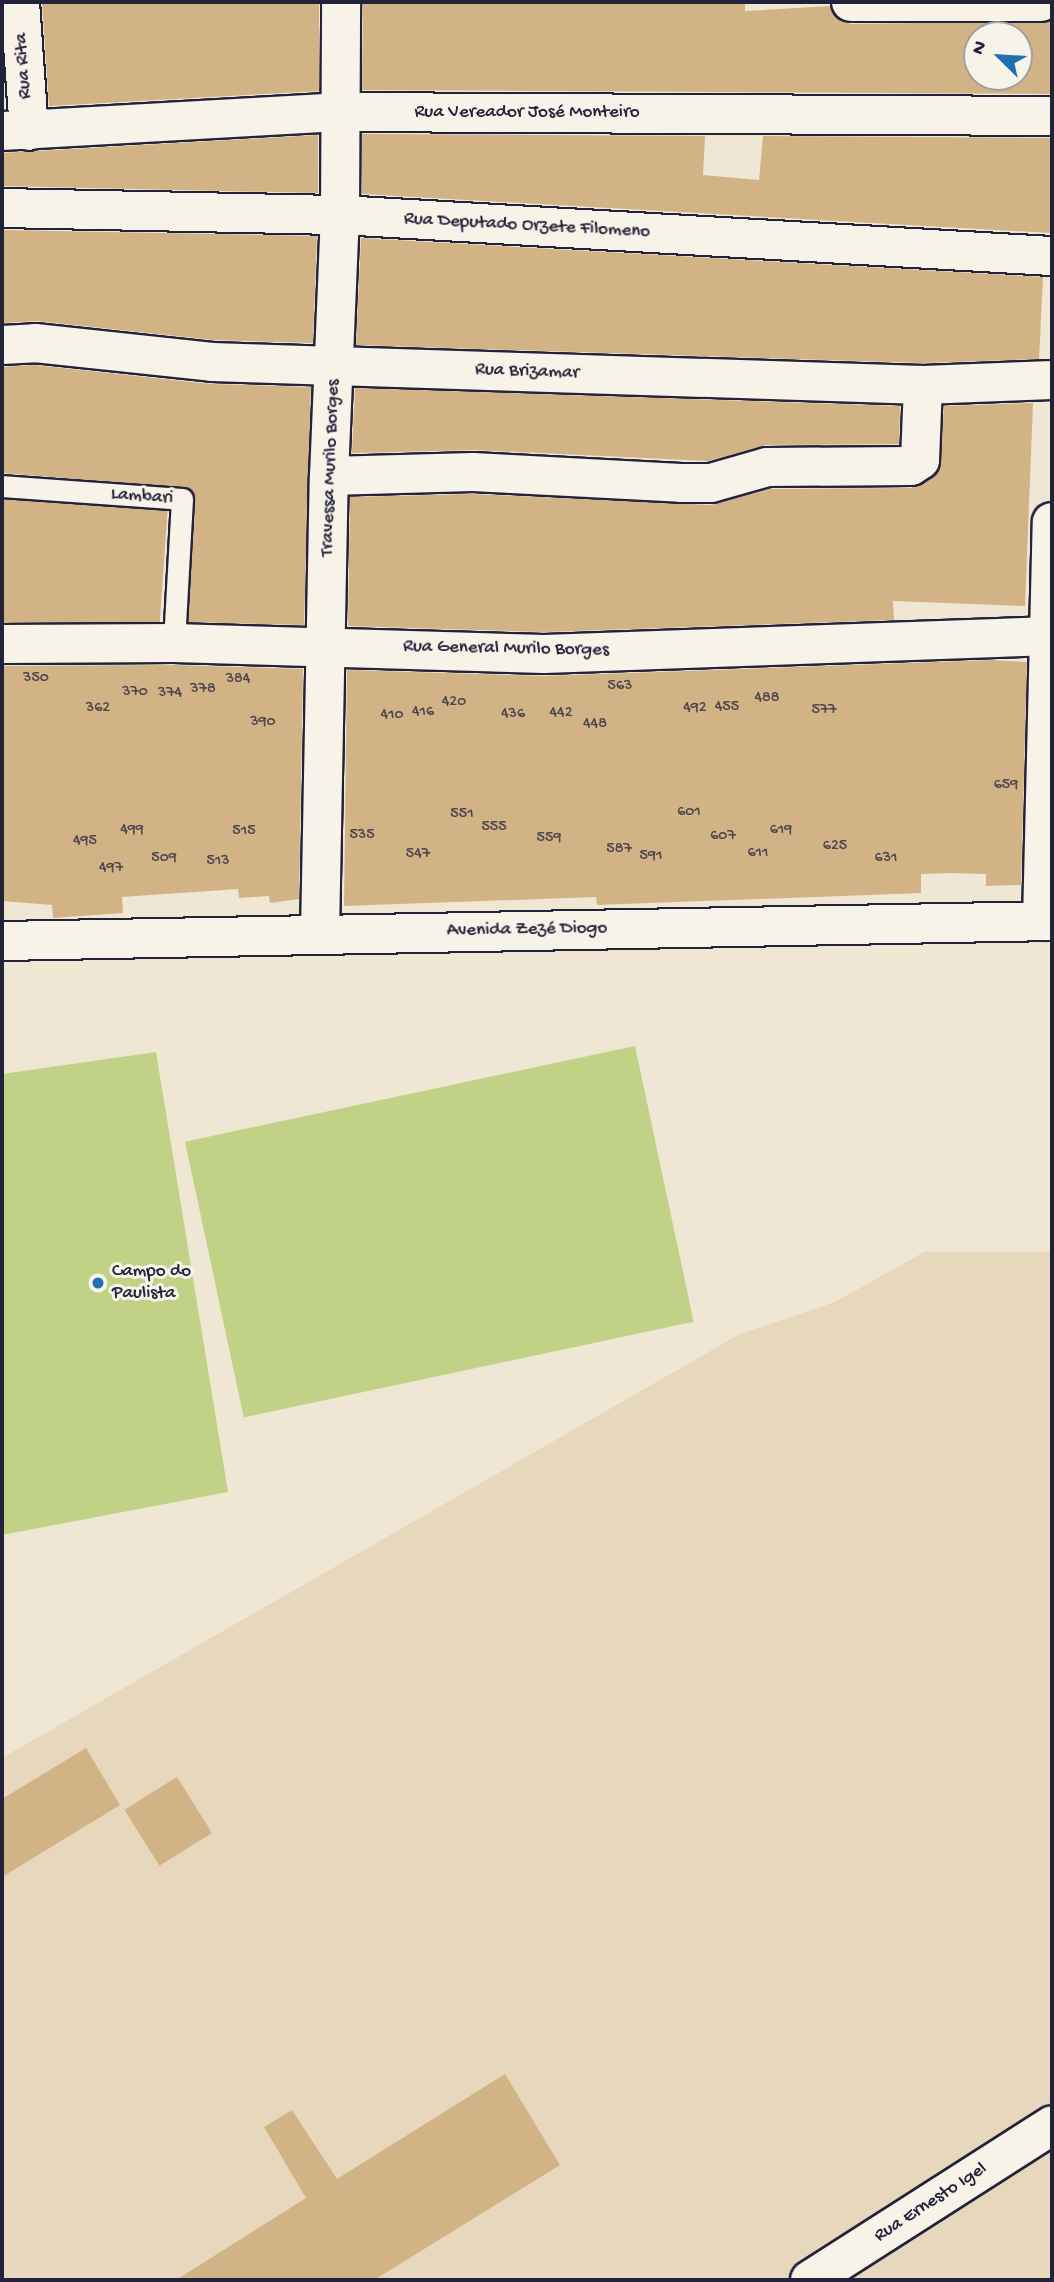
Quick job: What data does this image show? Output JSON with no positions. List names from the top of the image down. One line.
{"streets":{"street":["Rua Rita","Rua Vereador José Monteiro","Rua Deputado Orzete Filomeno","Rua Brizamar","Travessa Murilo Borges","Rua General Murilo Borges","Avenida Zezé Diogo","Rua Ernesto Igel"],"lane":["Lambari"]},"crossings":[["Rua Rita","Rua Vereador José Monteiro"],["Rua Vereador José Monteiro","Travessa Murilo Borges"],["Rua Deputado Orzete Filomeno","Travessa Murilo Borges"],["Rua Brizamar","Travessa Murilo Borges"],["Travessa Murilo Borges","Rua General Murilo Borges"],["Travessa Murilo Borges","Avenida Zezé Diogo"],["Lambari","Rua General Murilo Borges"]],"places":["Campo do Paulista"],"house_numbers":["350","384","563","378","370","374","488","420","455","362","492","577","416","442","436","410","390","448","659","601","551","555","499","619","515","535","607","559","495","625","587","611","547","591","509","631","513","497"],"north":"top left"}
